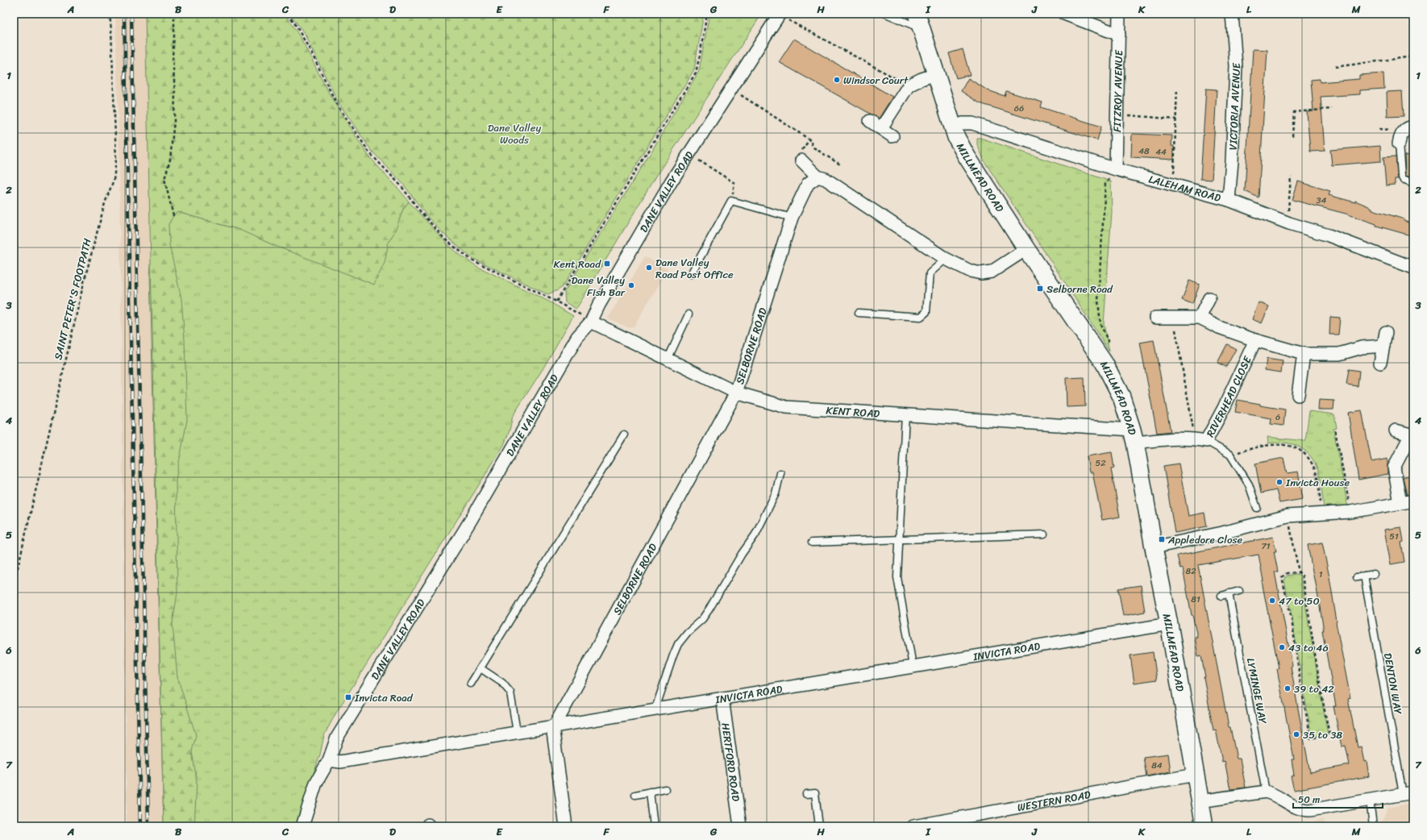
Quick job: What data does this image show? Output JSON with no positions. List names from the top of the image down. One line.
{"streets":{"main road":["MILLMEAD ROAD"],"street":["FITZROY AVENUE","VICTORIA AVENUE","LALEHAM ROAD","DANE VALLEY ROAD","SELBORNE ROAD","RIVERHEAD CLOSE","KENT ROAD","INVICTA ROAD","HERTFORD ROAD","WESTERN ROAD"],"lane":["DENTON WAY","LYMINGE WAY"],"path":["SAINT PETER'S FOOTPATH"]},"crossings":[["FITZROY AVENUE","LALEHAM ROAD"],["VICTORIA AVENUE","LALEHAM ROAD"],["MILLMEAD ROAD","LALEHAM ROAD"],["MILLMEAD ROAD","RIVERHEAD CLOSE"],["MILLMEAD ROAD","KENT ROAD"],["MILLMEAD ROAD","INVICTA ROAD"],["MILLMEAD ROAD","WESTERN ROAD"],["DANE VALLEY ROAD","KENT ROAD"],["DANE VALLEY ROAD","INVICTA ROAD"],["SELBORNE ROAD","KENT ROAD"],["SELBORNE ROAD","INVICTA ROAD"],["RIVERHEAD CLOSE","KENT ROAD"],["INVICTA ROAD","HERTFORD ROAD"]],"parks":["Dane Valley Woods"],"places":{"other":["Windsor Court","Dane Valley Road Post Office","Dane Valley Fish Bar","Invicta House","47 to 50","43 to 46","39 to 42","35 to 38"],"transit":["Kent Road","Selborne Road","Appledore Close","Invicta Road"]},"house_numbers":["66","48","44","34","6","52","51","71","82","1","81","84"],"scale_bar":"50 m","grid":{"columns":["A","B","C","D","E","F","G","H","I","J","K","L","M"],"rows":["1","2","3","4","5","6","7"]}}
